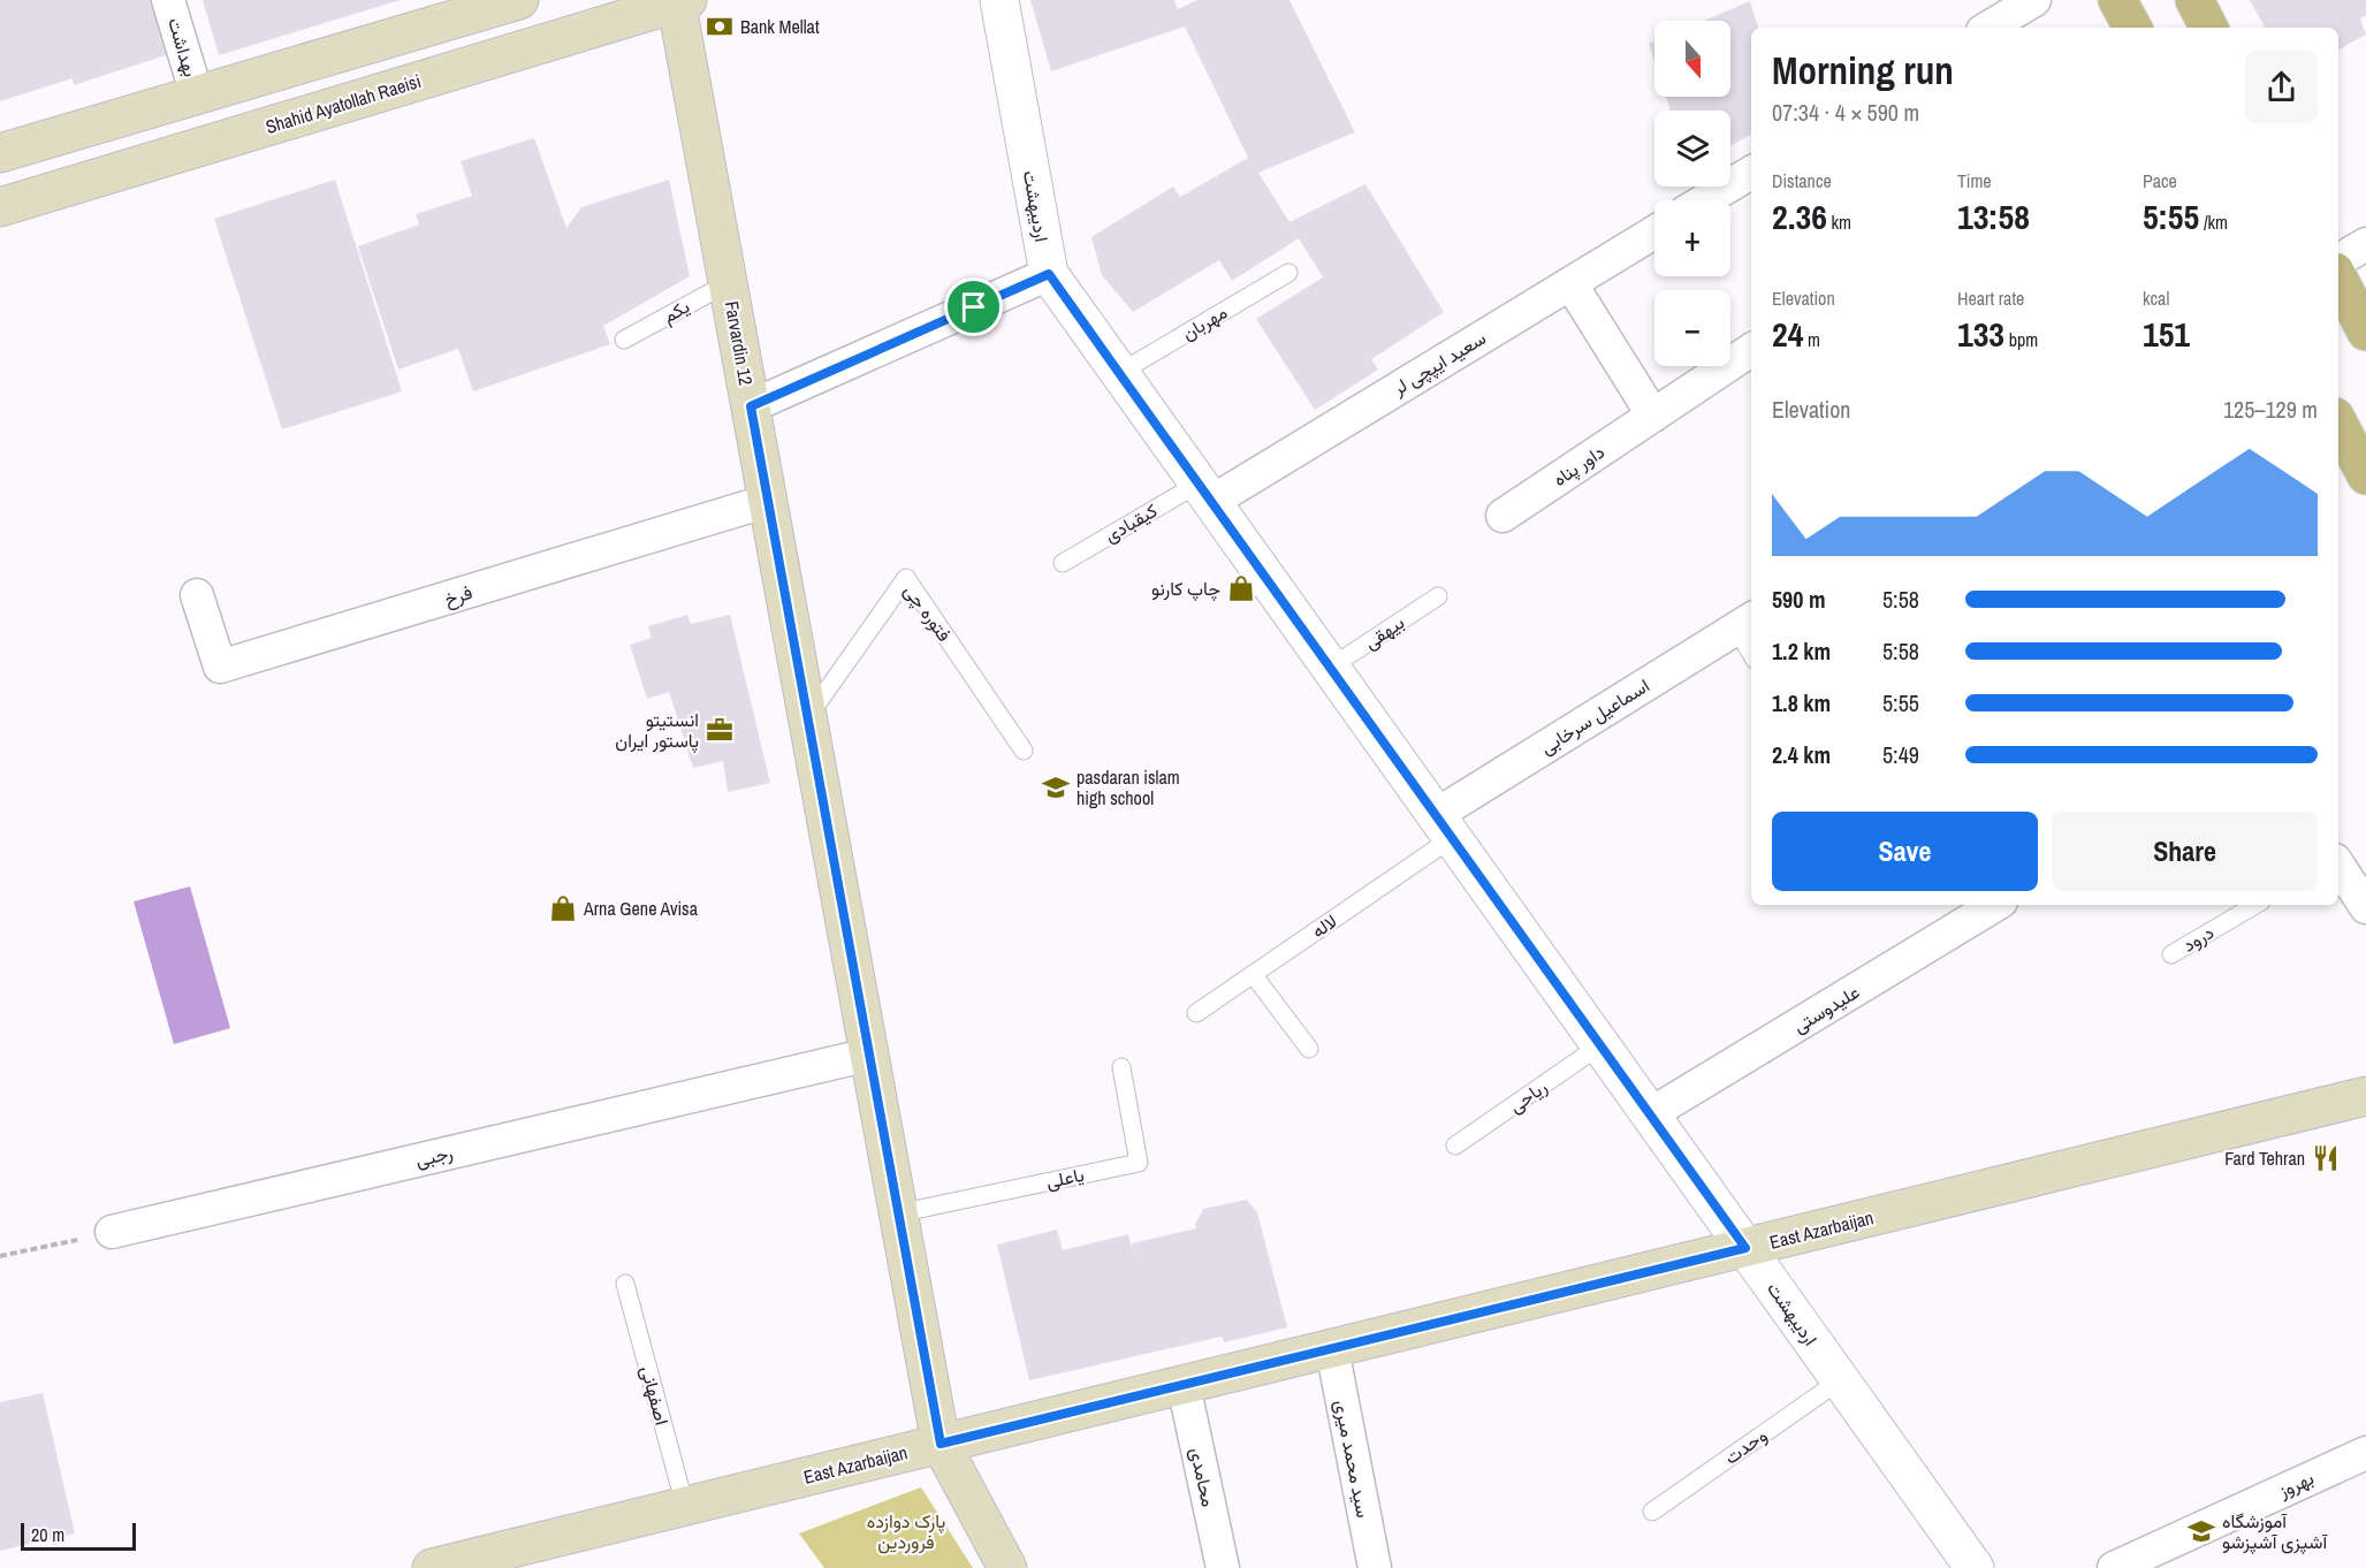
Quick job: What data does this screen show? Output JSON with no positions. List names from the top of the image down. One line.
{"streets":{"main road":["Shahid Ayatollah Raeisi","Farvardin 12","East Azarbaijan"],"street":["بهداشت","اردیبهشت","سعید ایپچی لر","داور پناه","فرخ","اسماعیل سرخابی","علیدوستی","رجبی","سید محمد میری","محامدی","بهروز"],"lane":["یکم","مهربان","کیقبادی","فتوره چی","بیهقی","لاله","درود","ریاحی","یاعلی","اصفهانی","وحدت"]},"crossings":[["Shahid Ayatollah Raeisi","Farvardin 12"],["اردیبهشت","مهربان"],["اردیبهشت","سعید ایپچی لر"],["اردیبهشت","کیقبادی"],["اردیبهشت","بیهقی"],["اردیبهشت","اسماعیل سرخابی"],["اردیبهشت","لاله"],["اردیبهشت","علیدوستی"],["اردیبهشت","ریاحی"],["اردیبهشت","East Azarbaijan"],["اردیبهشت","وحدت"],["یکم","Farvardin 12"],["Farvardin 12","فرخ"],["Farvardin 12","فتوره چی"],["Farvardin 12","رجبی"],["Farvardin 12","یاعلی"],["Farvardin 12","East Azarbaijan"],["سعید ایپچی لر","کیقبادی"],["اسماعیل سرخابی","لاله"],["East Azarbaijan","اصفهانی"],["East Azarbaijan","سید محمد میری"],["East Azarbaijan","محامدی"]],"parks":["پارک دوازده فروردین"],"places":{"bank":["Bank Mellat"],"shop":["چاپ کارنو","Arna Gene Avisa"],"office":["انستیتو پاستور ایران"],"school or university":["pasdaran islam high school","آموزشگاه آشپزی آشپزشو"],"restaurant":["Fard Tehran"]},"scale_bar":"20 m","north":"bottom","page":{"map_buttons":["+","−"],"heading":["Morning run","07:34 · 4 × 590 m"],"stats":[["Distance","2.36 km"],["Time","13:58"],["Pace","5:55 /km"],["Elevation","24 m"],["Heart rate","133 bpm"],["kcal","151"]],"chart":["Elevation","125–129 m"],"list":[{"name":"590 m","note":"5:58"},{"name":"1.2 km","note":"5:58"},{"name":"1.8 km","note":"5:55"},{"name":"2.4 km","note":"5:49"}],"buttons":["Save","Share"],"scale":"20 m"}}
